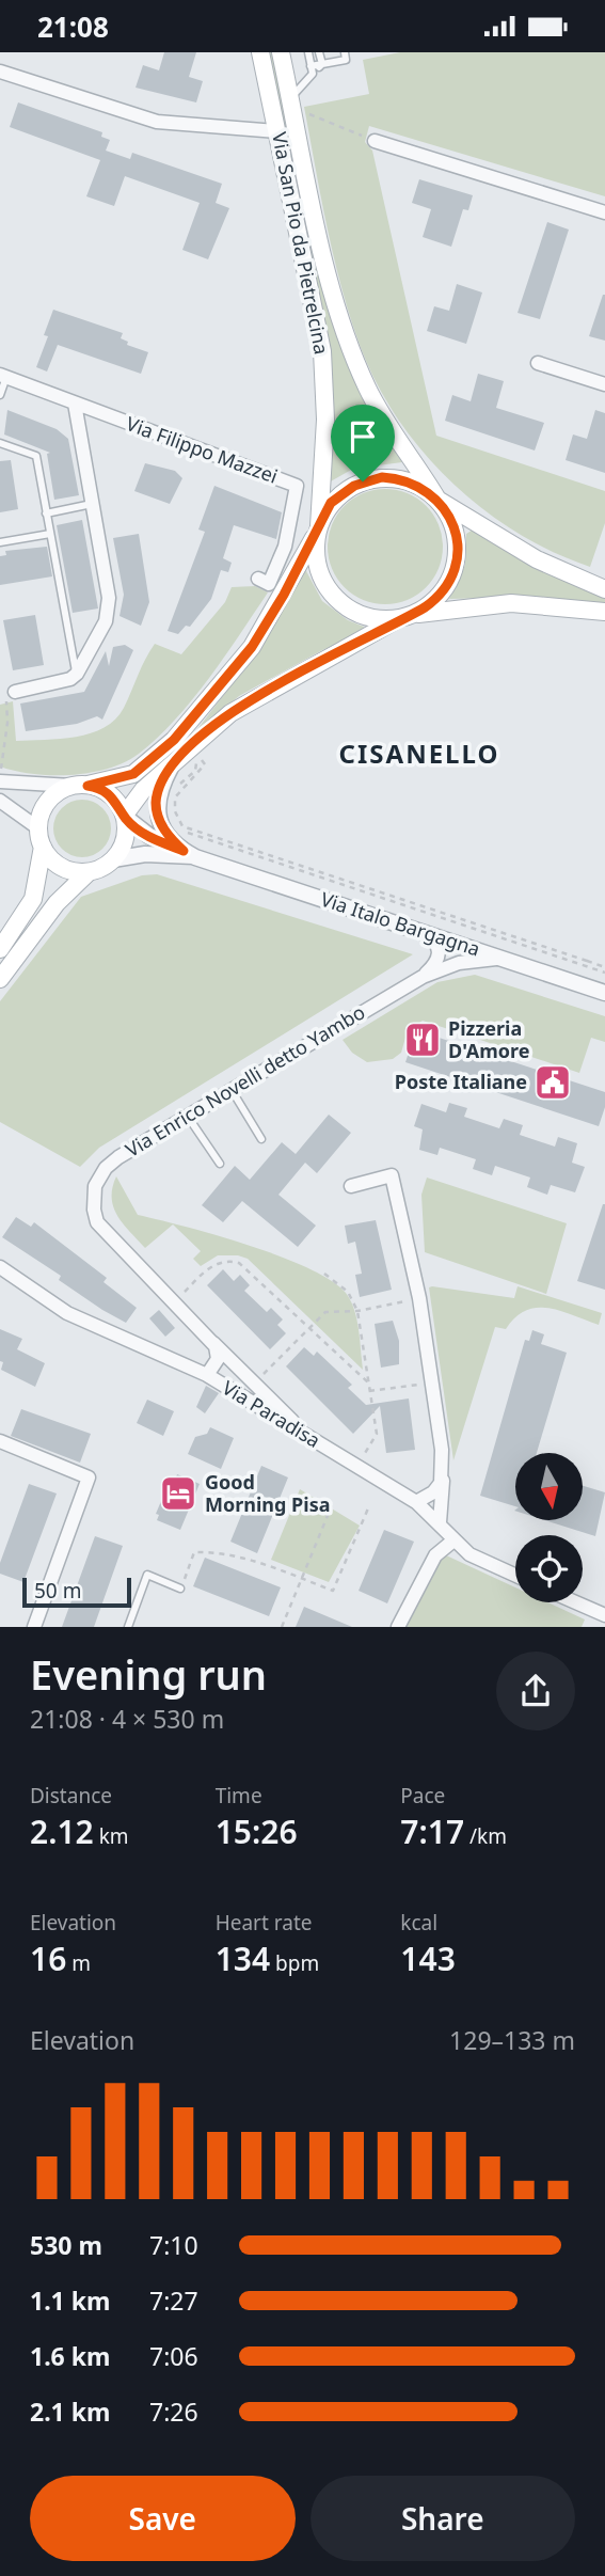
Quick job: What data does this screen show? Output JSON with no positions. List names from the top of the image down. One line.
{"streets":{"main road":["Via San Pio da Pietrelcina"],"street":["Via Filippo Mazzei","Via Italo Bargagna","Via Enrico Novelli detto Yambo","Via Paradisa"]},"crossings":[["Via Italo Bargagna","Via Enrico Novelli detto Yambo"],["Via Enrico Novelli detto Yambo","Via Paradisa"]],"districts":["CISANELLO"],"places":{"restaurant":["Pizzeria D'Amore"],"public building":["Poste Italiane"],"hotel":["Good Morning Pisa"]},"scale_bar":"50 m","north":"bottom","page":{"status":"21:08","scale":"50 m","heading":["Evening run","21:08 · 4 × 530 m"],"stats":[["Distance","2.12 km"],["Time","15:26"],["Pace","7:17 /km"],["Elevation","16 m"],["Heart rate","134 bpm"],["kcal","143"]],"chart":["Elevation","129–133 m"],"list":[{"name":"530 m","note":"7:10"},{"name":"1.1 km","note":"7:27"},{"name":"1.6 km","note":"7:06"},{"name":"2.1 km","note":"7:26"}],"buttons":["Save","Share"]}}
